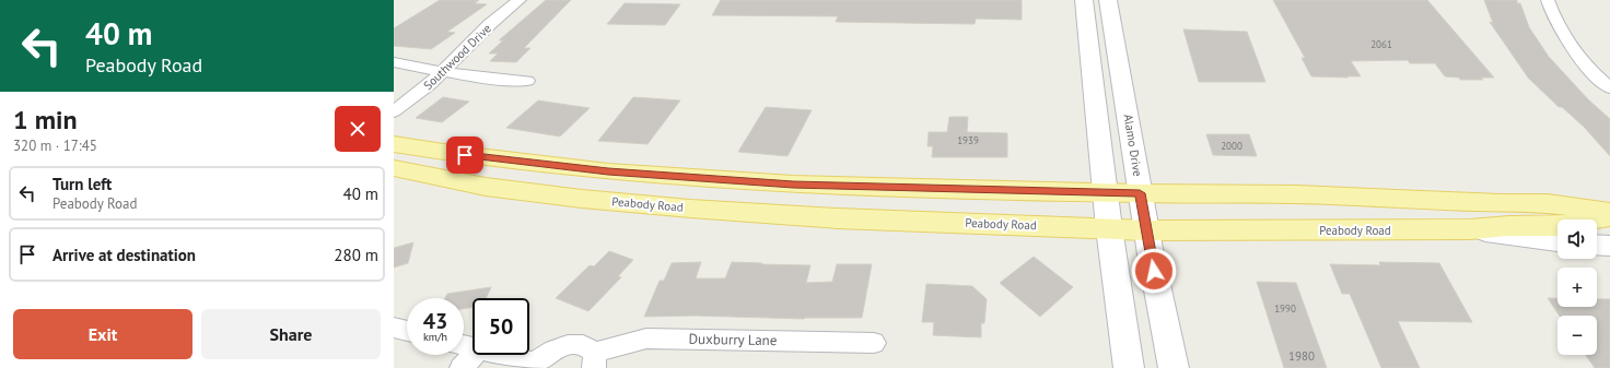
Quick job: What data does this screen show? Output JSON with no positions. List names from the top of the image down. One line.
{"streets":{"main road":["Alamo Drive","Peabody Road"],"street":["Southwood Drive","Duxburry Lane"]},"crossings":[["Alamo Drive","Peabody Road"]],"house_numbers":["2061","1939","2000","1990","1980"],"page":{"turn":["40 m","Peabody Road"],"heading":["1 min","320 m · 17:45"],"list":[{"name":"Turn left","note":"Peabody Road","value":"40 m"},{"name":"Arrive at destination","value":"280 m"}],"map_buttons":["+","−"],"speed":"43 km/h","limit":"50","buttons":["Exit","Share"]}}
